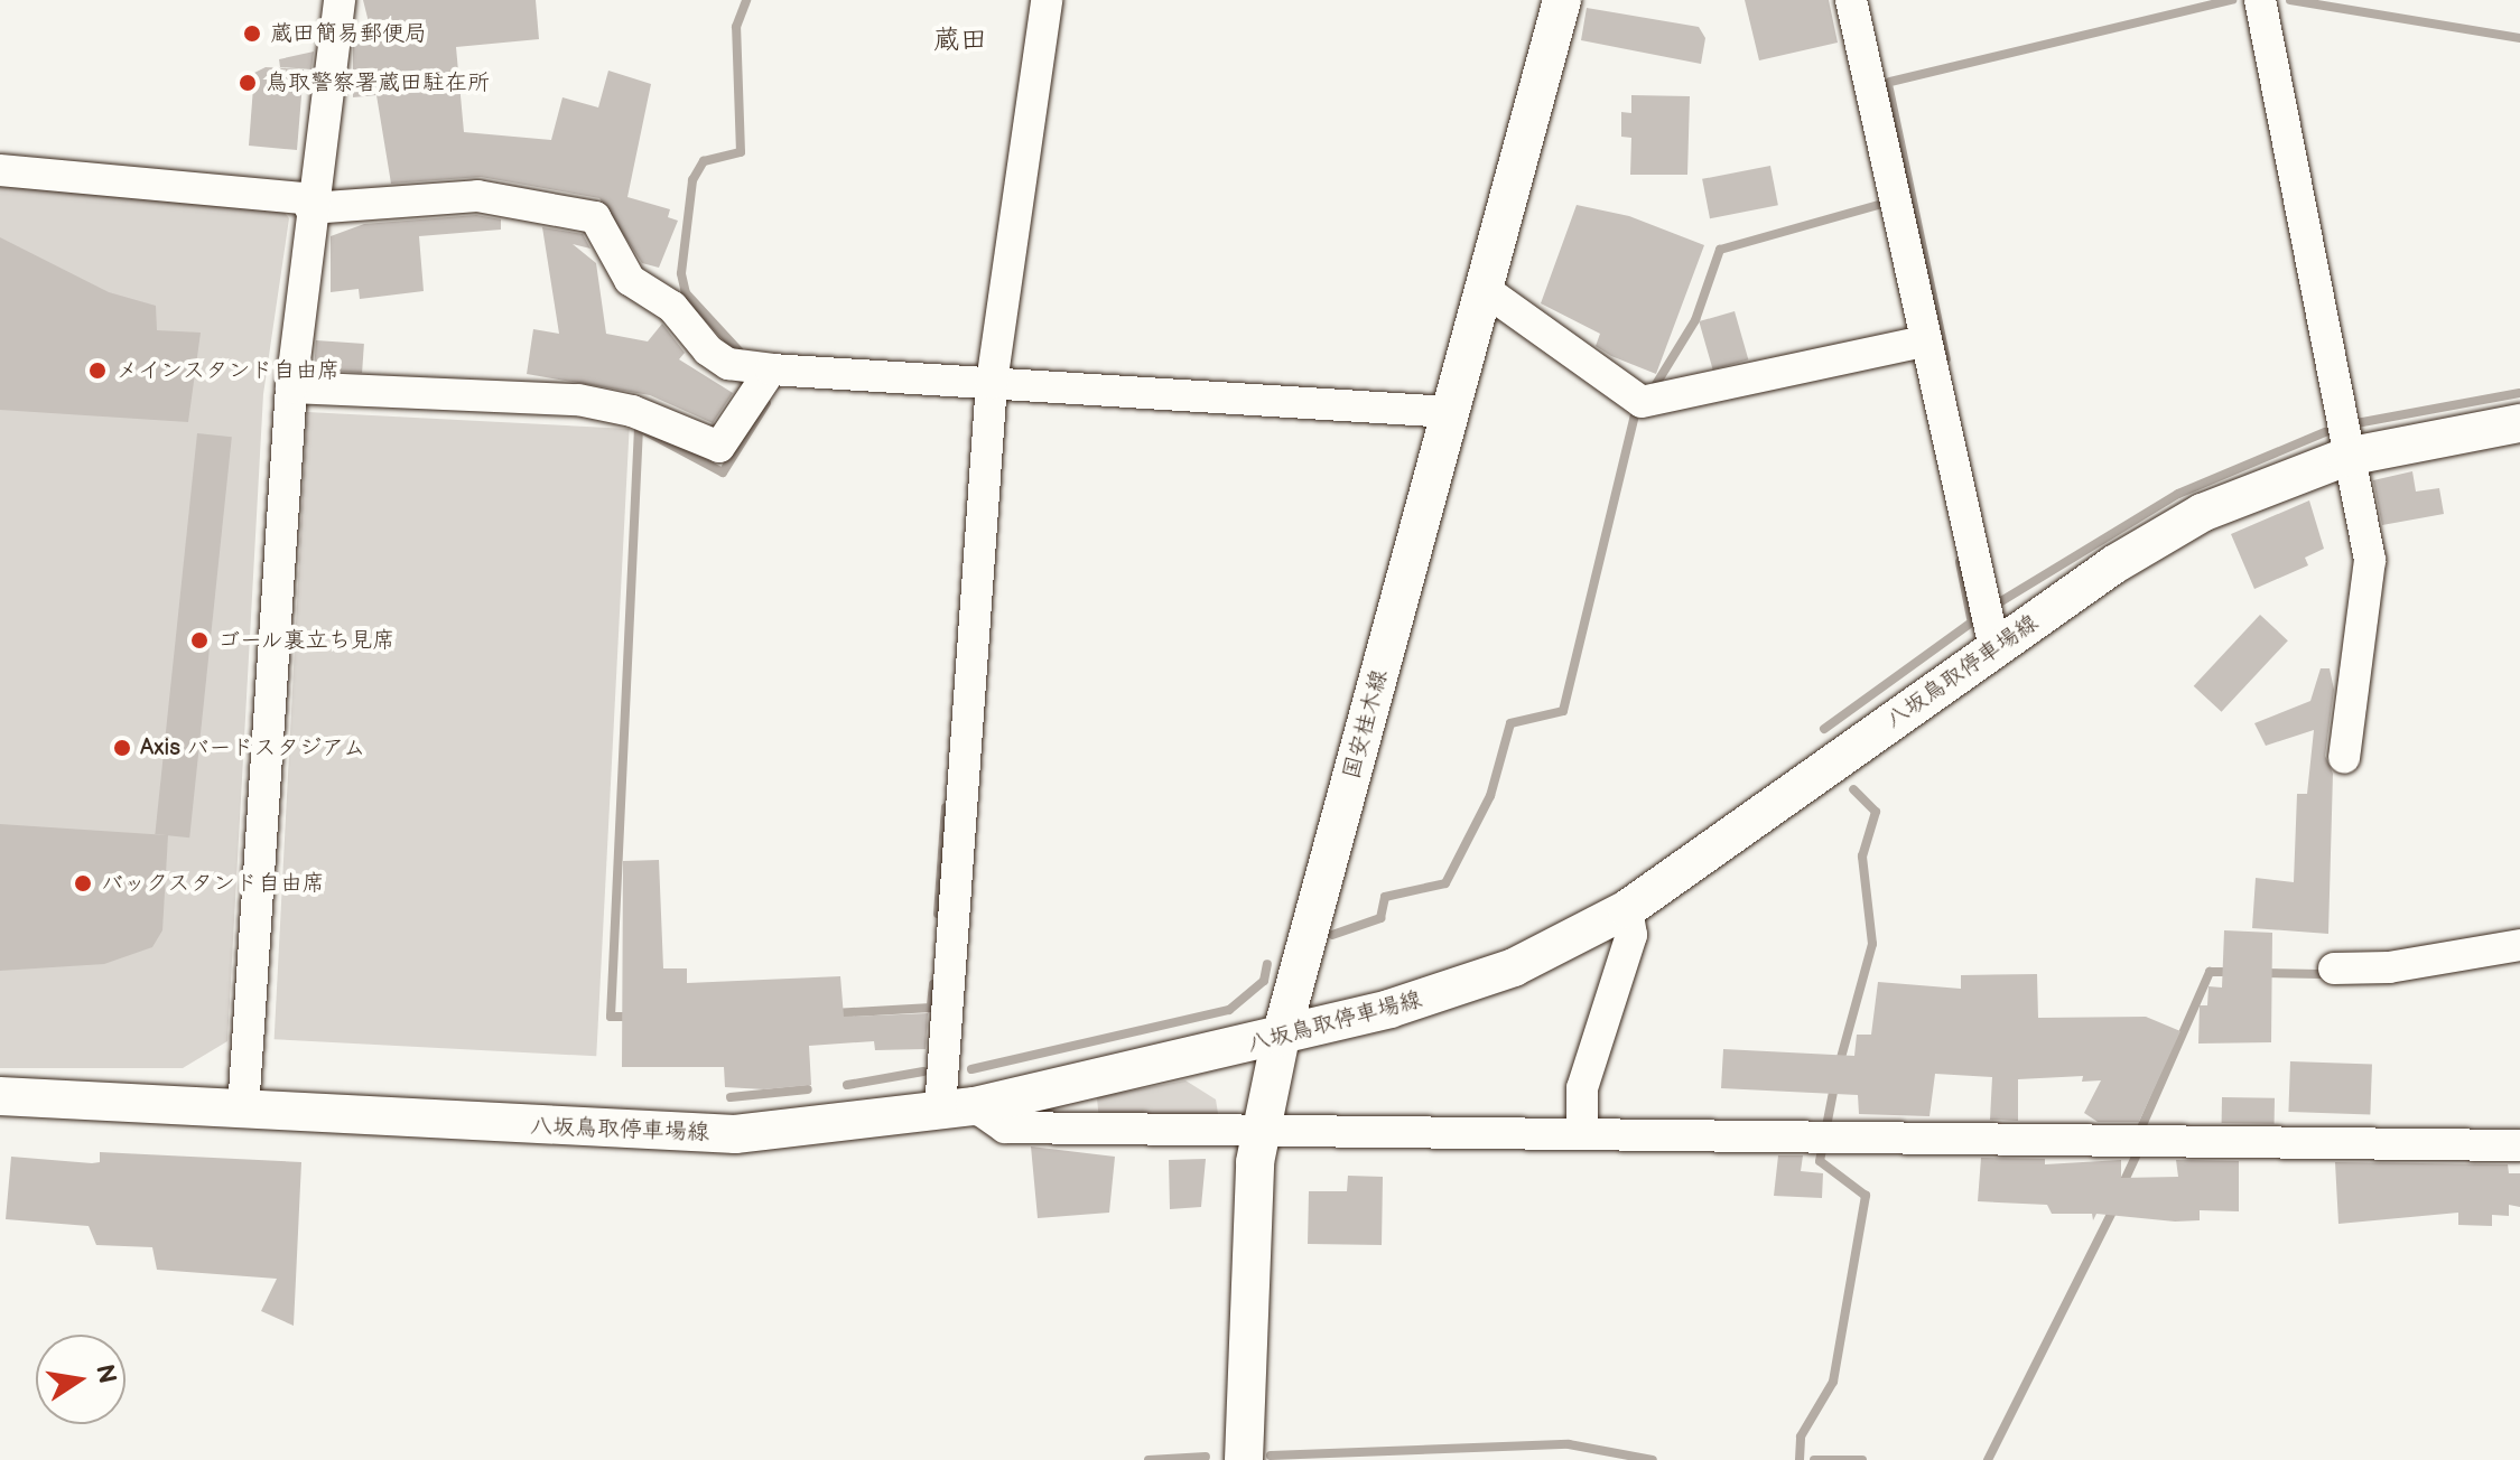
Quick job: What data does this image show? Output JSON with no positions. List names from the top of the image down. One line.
{"streets":{"main road":["八坂鳥取停車場線","国安桂木線"]},"crossings":[["八坂鳥取停車場線","国安桂木線"]],"districts":["蔵田"],"places":["蔵田簡易郵便局","鳥取警察署蔵田駐在所","メインスタンド自由席","ゴール裏立ち見席","Axis バードスタジアム","バックスタンド自由席"],"north":"right"}
